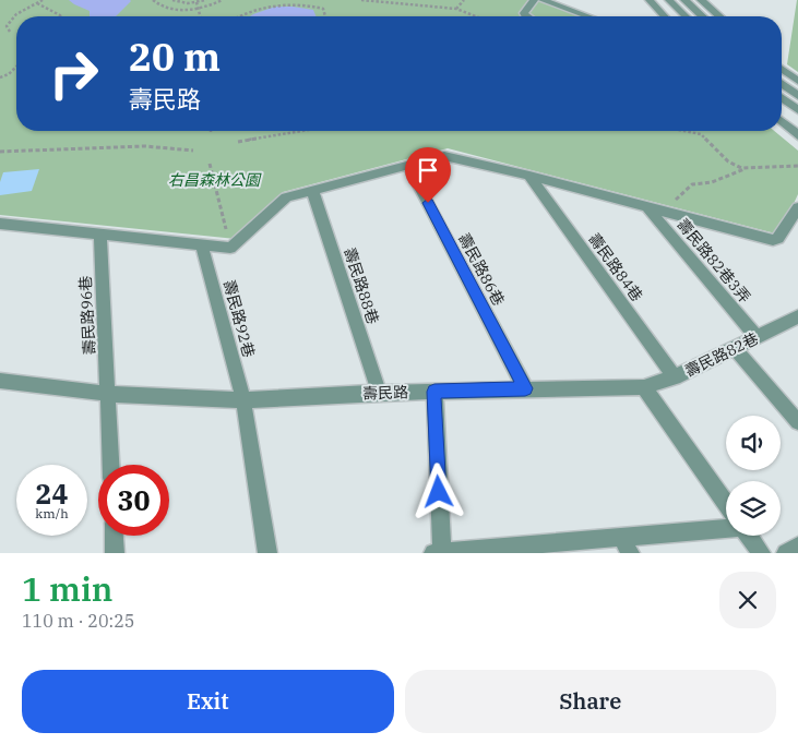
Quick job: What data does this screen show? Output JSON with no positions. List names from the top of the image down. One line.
{"streets":{"street":["壽民路82巷3弄","壽民路84巷","壽民路86巷","壽民路88巷","壽民路96巷","壽民路92巷","壽民路82巷","壽民路"]},"crossings":[["壽民路82巷3弄","壽民路82巷"],["壽民路84巷","壽民路82巷"],["壽民路86巷","壽民路"],["壽民路88巷","壽民路"],["壽民路96巷","壽民路"],["壽民路92巷","壽民路"],["壽民路82巷","壽民路"]],"parks":["右昌森林公園"],"page":{"turn":["20 m","壽民路"],"speed":"24 km/h","limit":"30","heading":["1 min","110 m · 20:25"],"buttons":["Exit","Share"]}}
